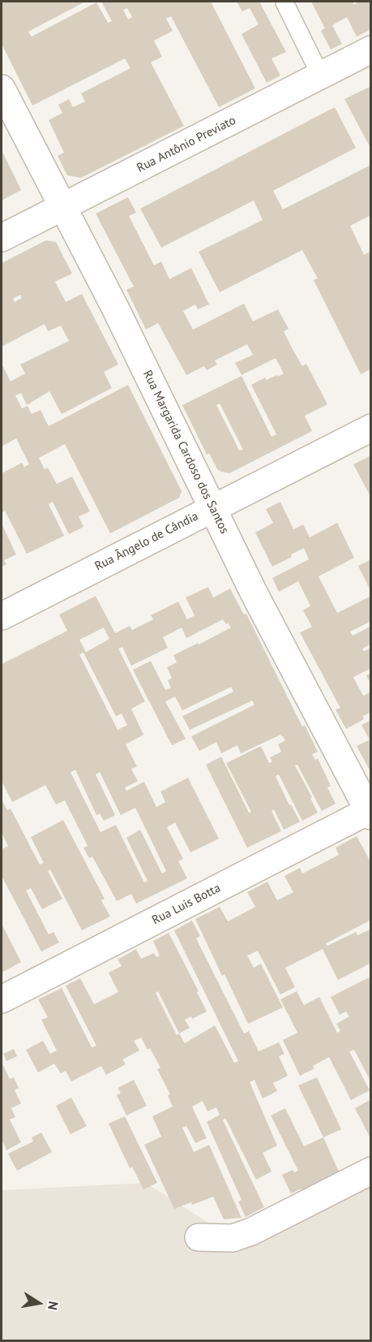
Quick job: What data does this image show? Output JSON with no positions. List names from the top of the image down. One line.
{"streets":{"street":["Rua Antônio Previato","Rua Margarida Cardoso dos Santos","Rua Ângelo de Cândia","Rua Luis Botta"]},"crossings":[["Rua Antônio Previato","Rua Margarida Cardoso dos Santos"],["Rua Margarida Cardoso dos Santos","Rua Ângelo de Cândia"],["Rua Margarida Cardoso dos Santos","Rua Luis Botta"]],"north":"right"}
